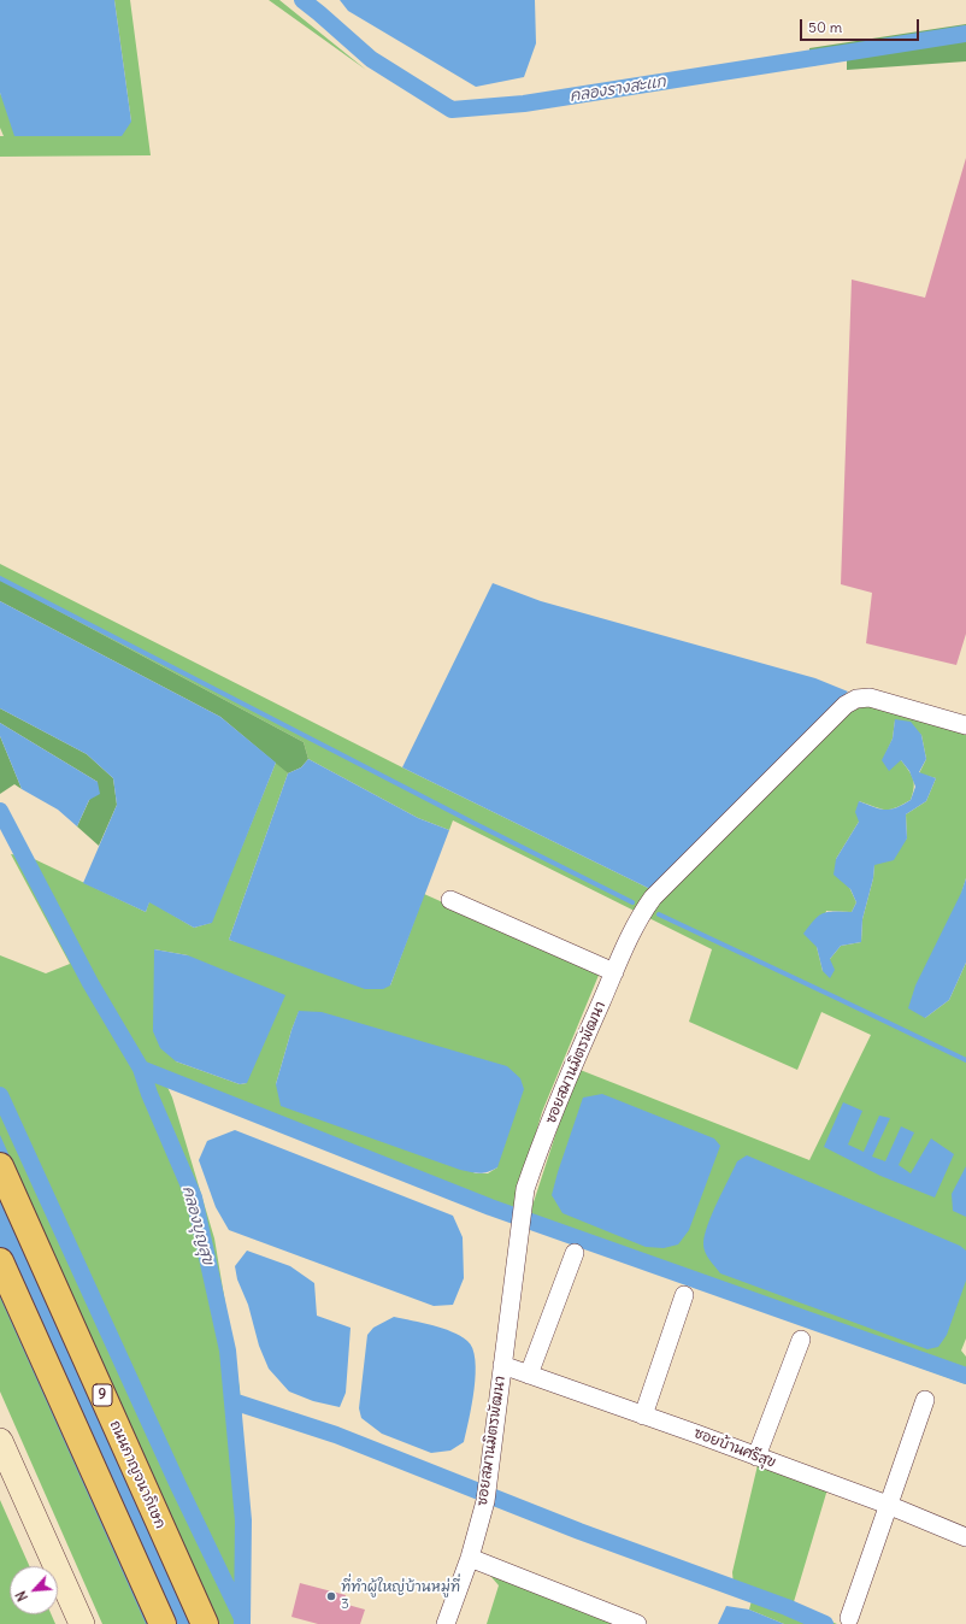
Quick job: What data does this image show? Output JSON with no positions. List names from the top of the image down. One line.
{"streets":{"highway":["9","ถนนกาญจนาภิเษก"],"street":["ซอยสมานมิตรพัฒนา","ซอยบ้านศรีสุข"]},"crossings":[["ซอยสมานมิตรพัฒนา","ซอยบ้านศรีสุข"]],"water":["คลองรางสะแก","คลองบุญสุข"],"places":["ที่ทำผู้ใหญ่บ้านหมู่ที่ 3"],"scale_bar":"50 m","north":"bottom left"}
